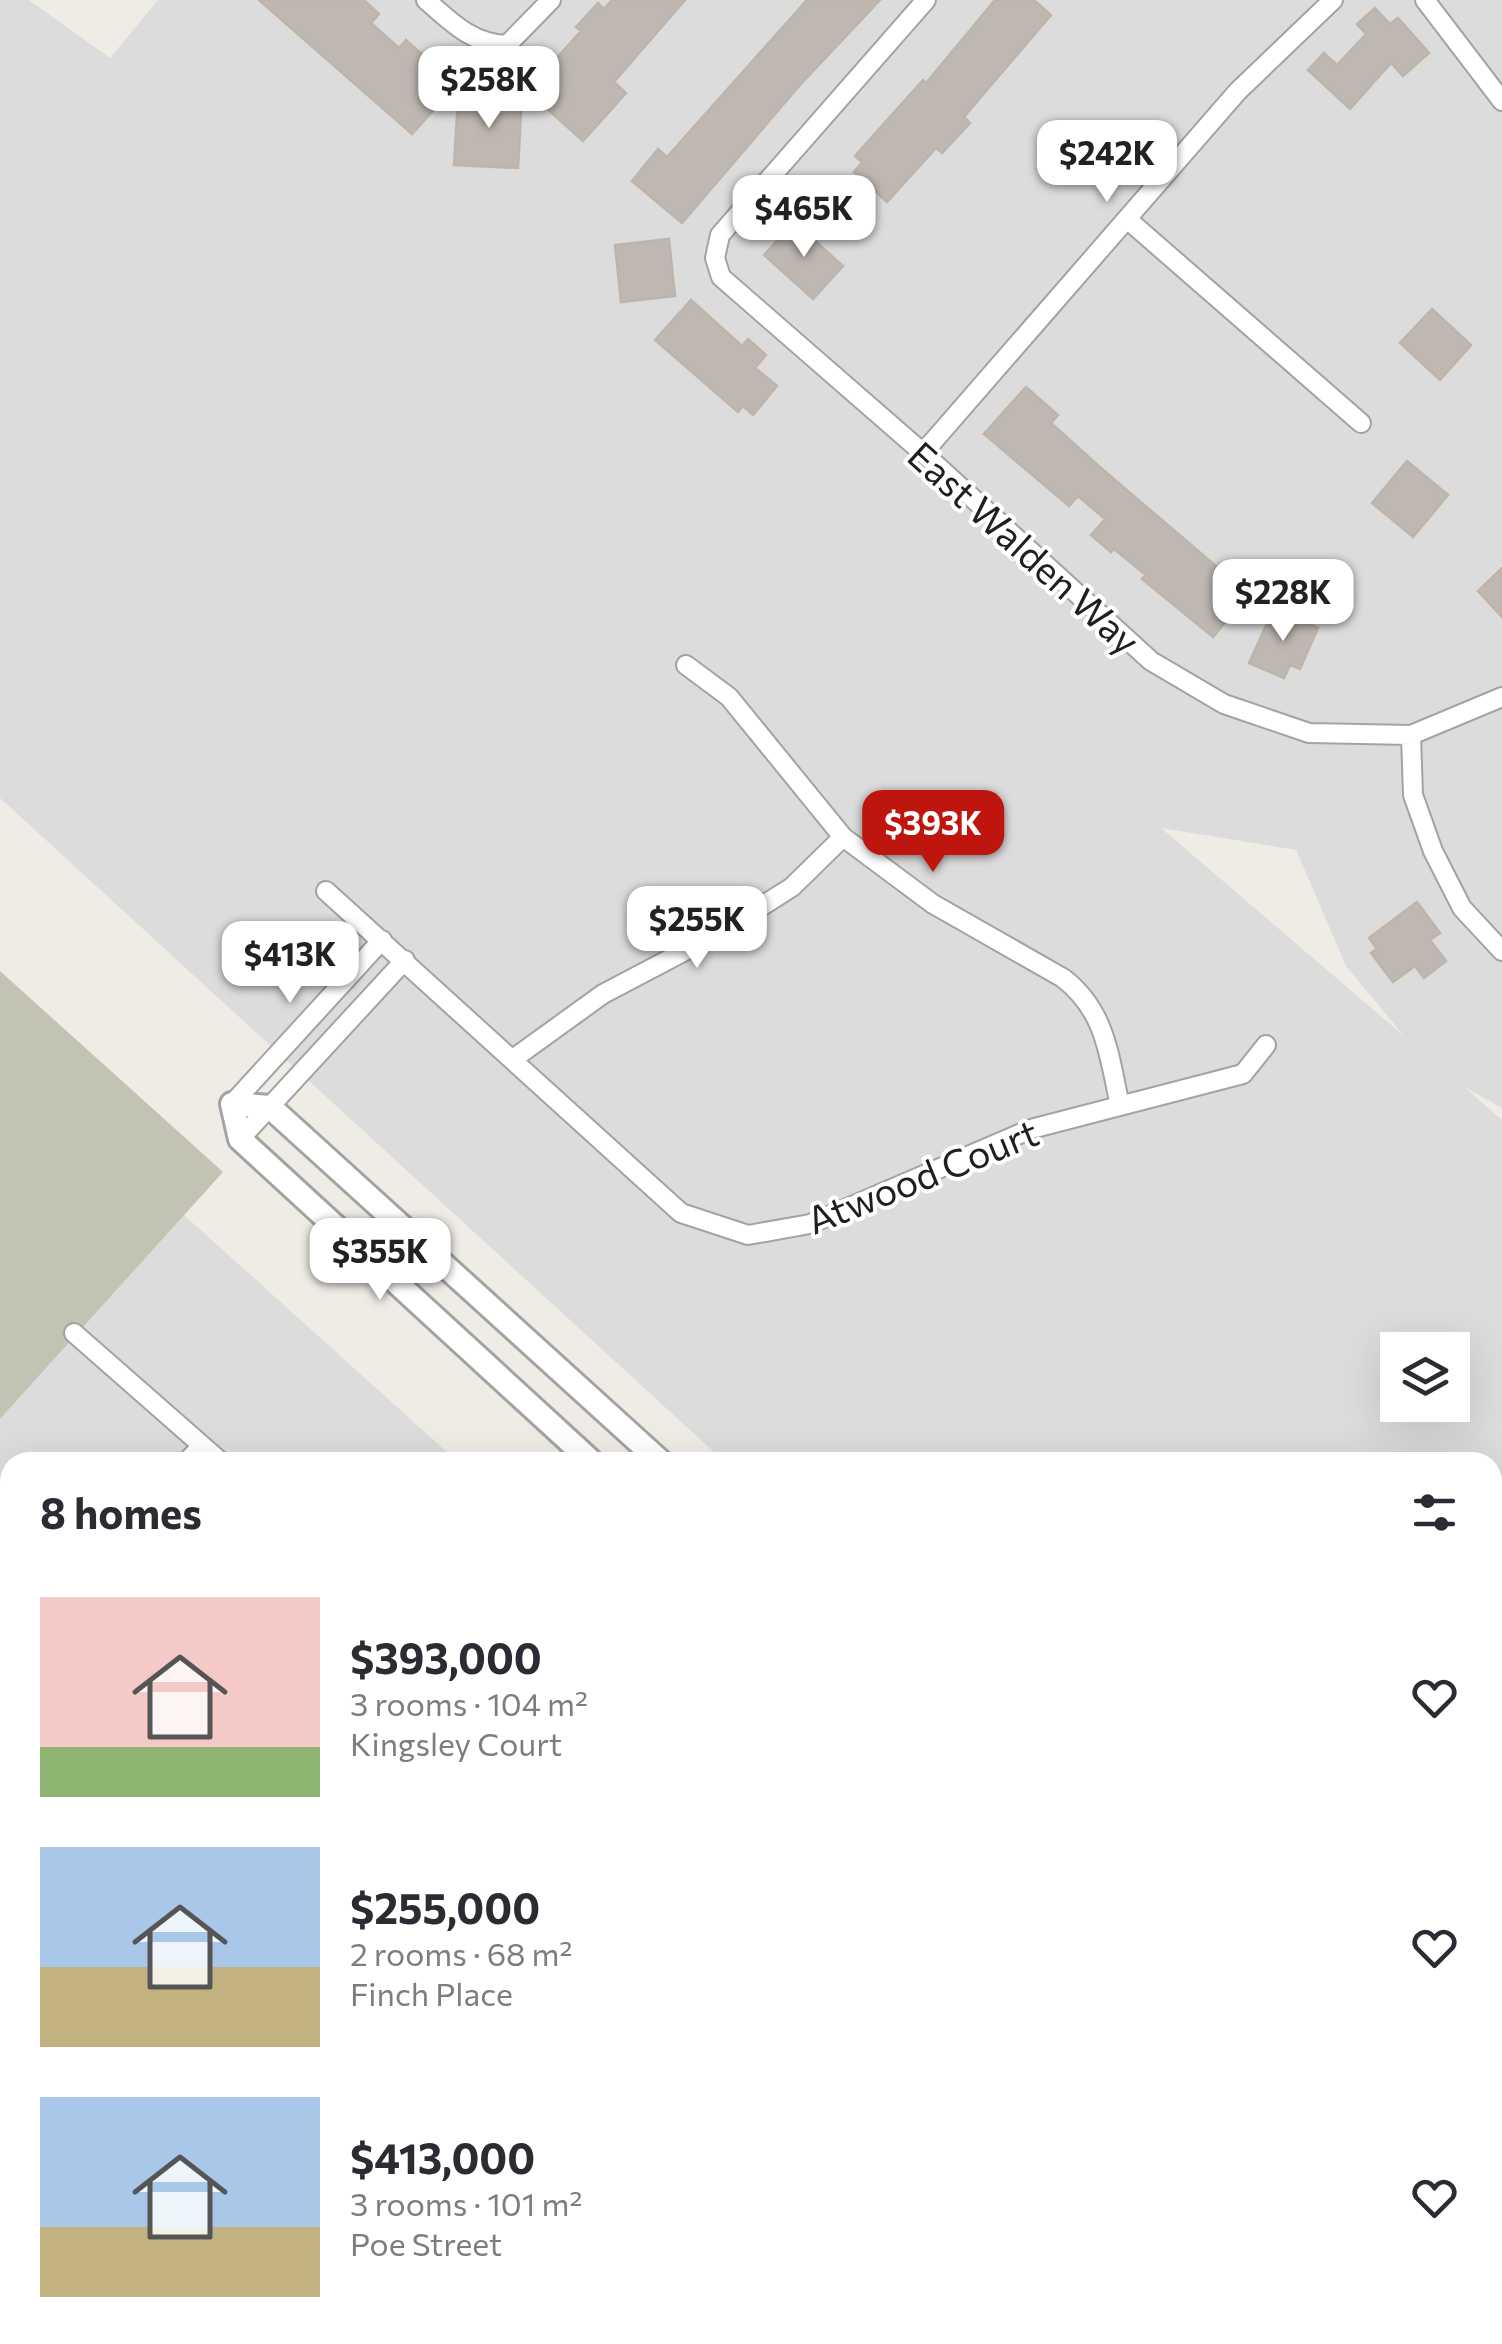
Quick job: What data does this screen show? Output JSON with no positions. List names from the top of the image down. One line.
{"streets":{"street":["East Walden Way","Atwood Court"]},"page":{"price":["$258K","$242K","$465K","$228K","$393K","$255K","$413K","$355K"],"heading":"8 homes","list":[{"name":"$393,000","note":"3 rooms · 104 m² · Kingsley Court"},{"name":"$255,000","note":"2 rooms · 68 m² · Finch Place"},{"name":"$413,000","note":"3 rooms · 101 m² · Poe Street"}]}}
